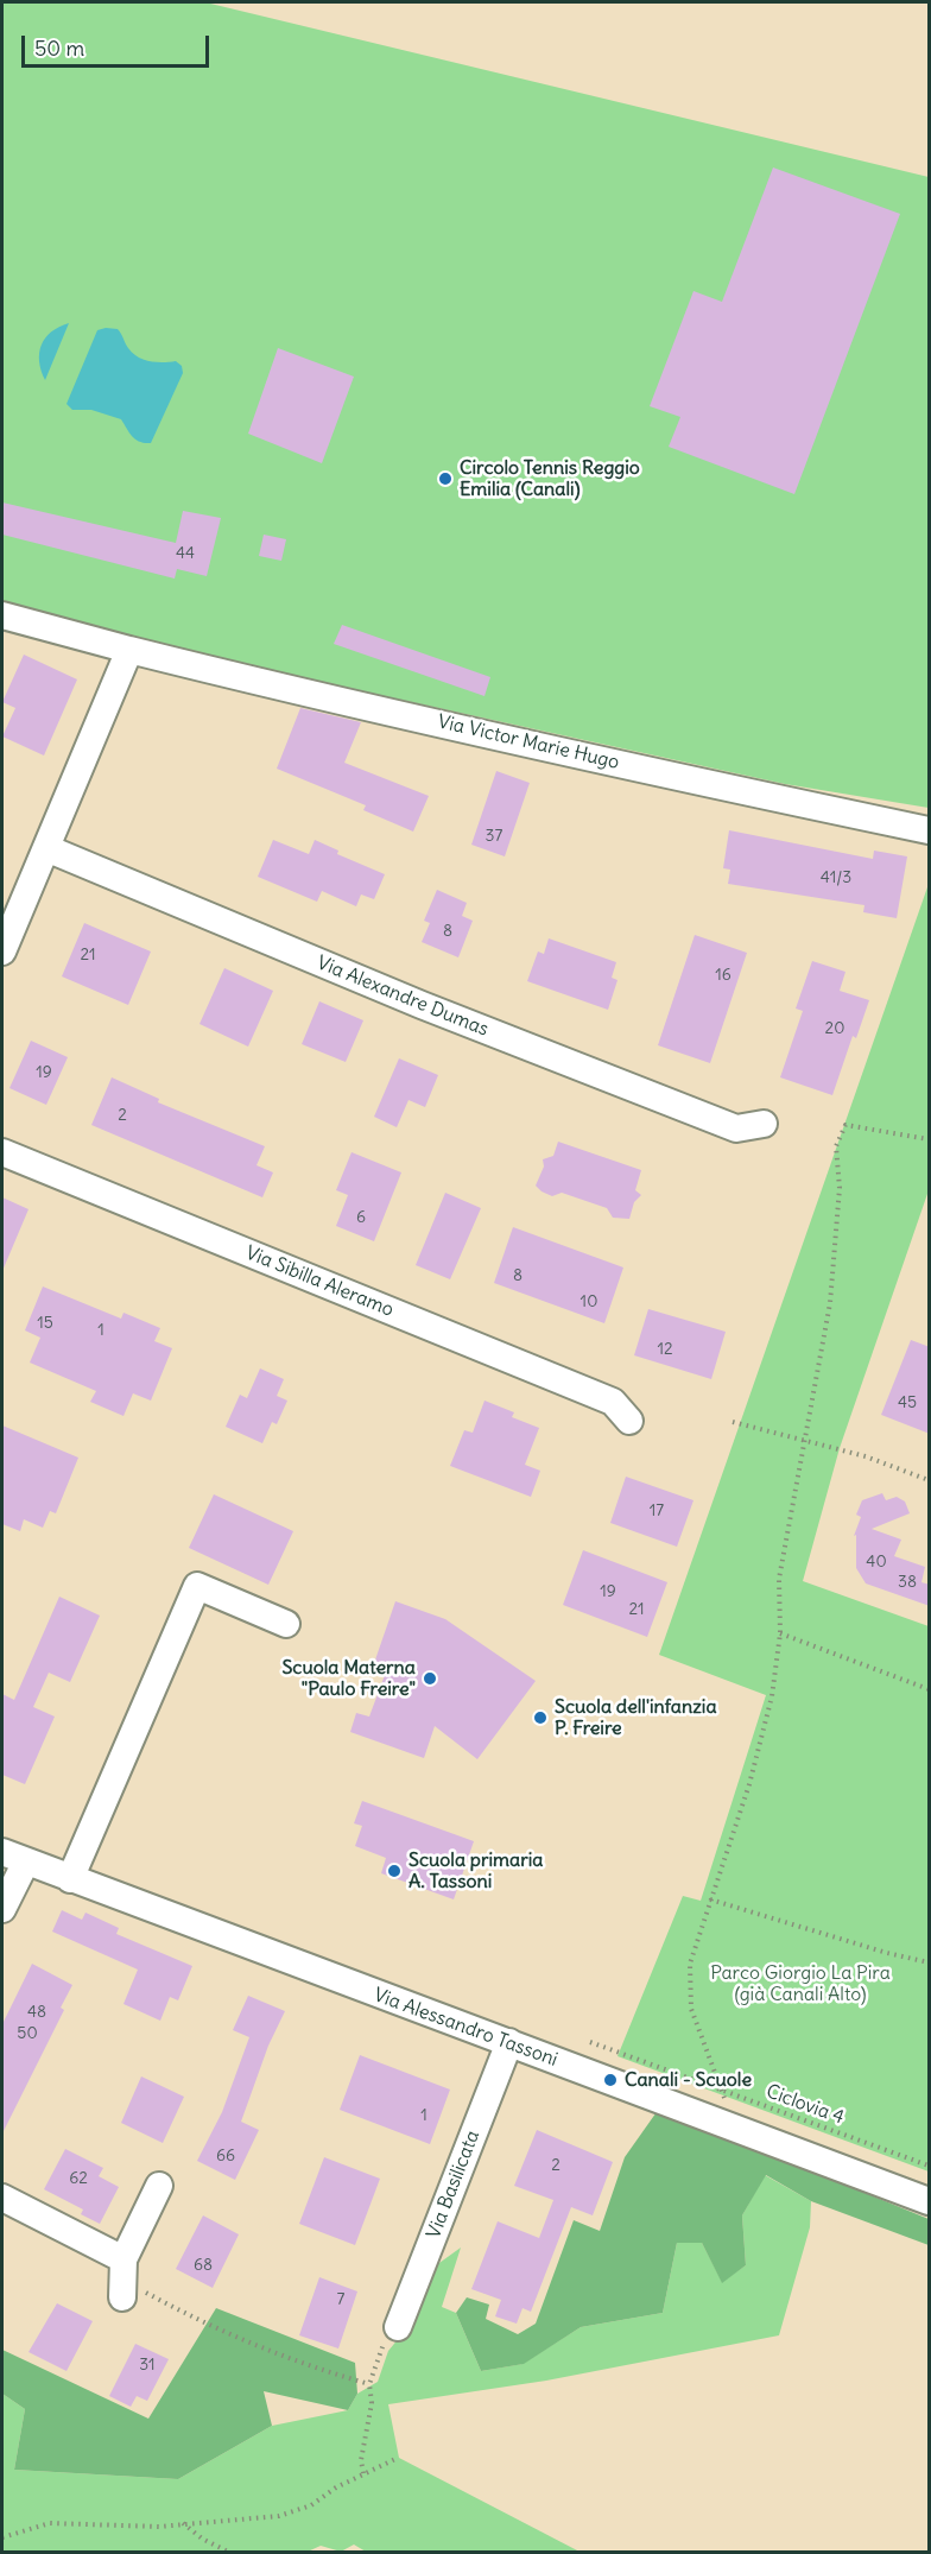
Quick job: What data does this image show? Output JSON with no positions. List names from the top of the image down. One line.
{"streets":{"street":["Via Victor Marie Hugo","Via Alexandre Dumas","Via Sibilla Aleramo","Via Alessandro Tassoni","Via Basilicata"],"path":["Ciclovia 4"]},"crossings":[["Via Alessandro Tassoni","Via Basilicata"]],"parks":["Parco Giorgio La Pira (già Canali Alto)"],"places":["Circolo Tennis Reggio Emilia (Canali)","Scuola Materna \"Paulo Freire\"","Scuola dell'infanzia P. Freire","Scuola primaria A. Tassoni","Canali - Scuole"],"house_numbers":["44","37","41/3","8","21","16","20","19","2","6","8","10","15","1","12","45","17","40","38","19","21","48","50","1","66","2","62","68","7","31"],"scale_bar":"50 m"}
